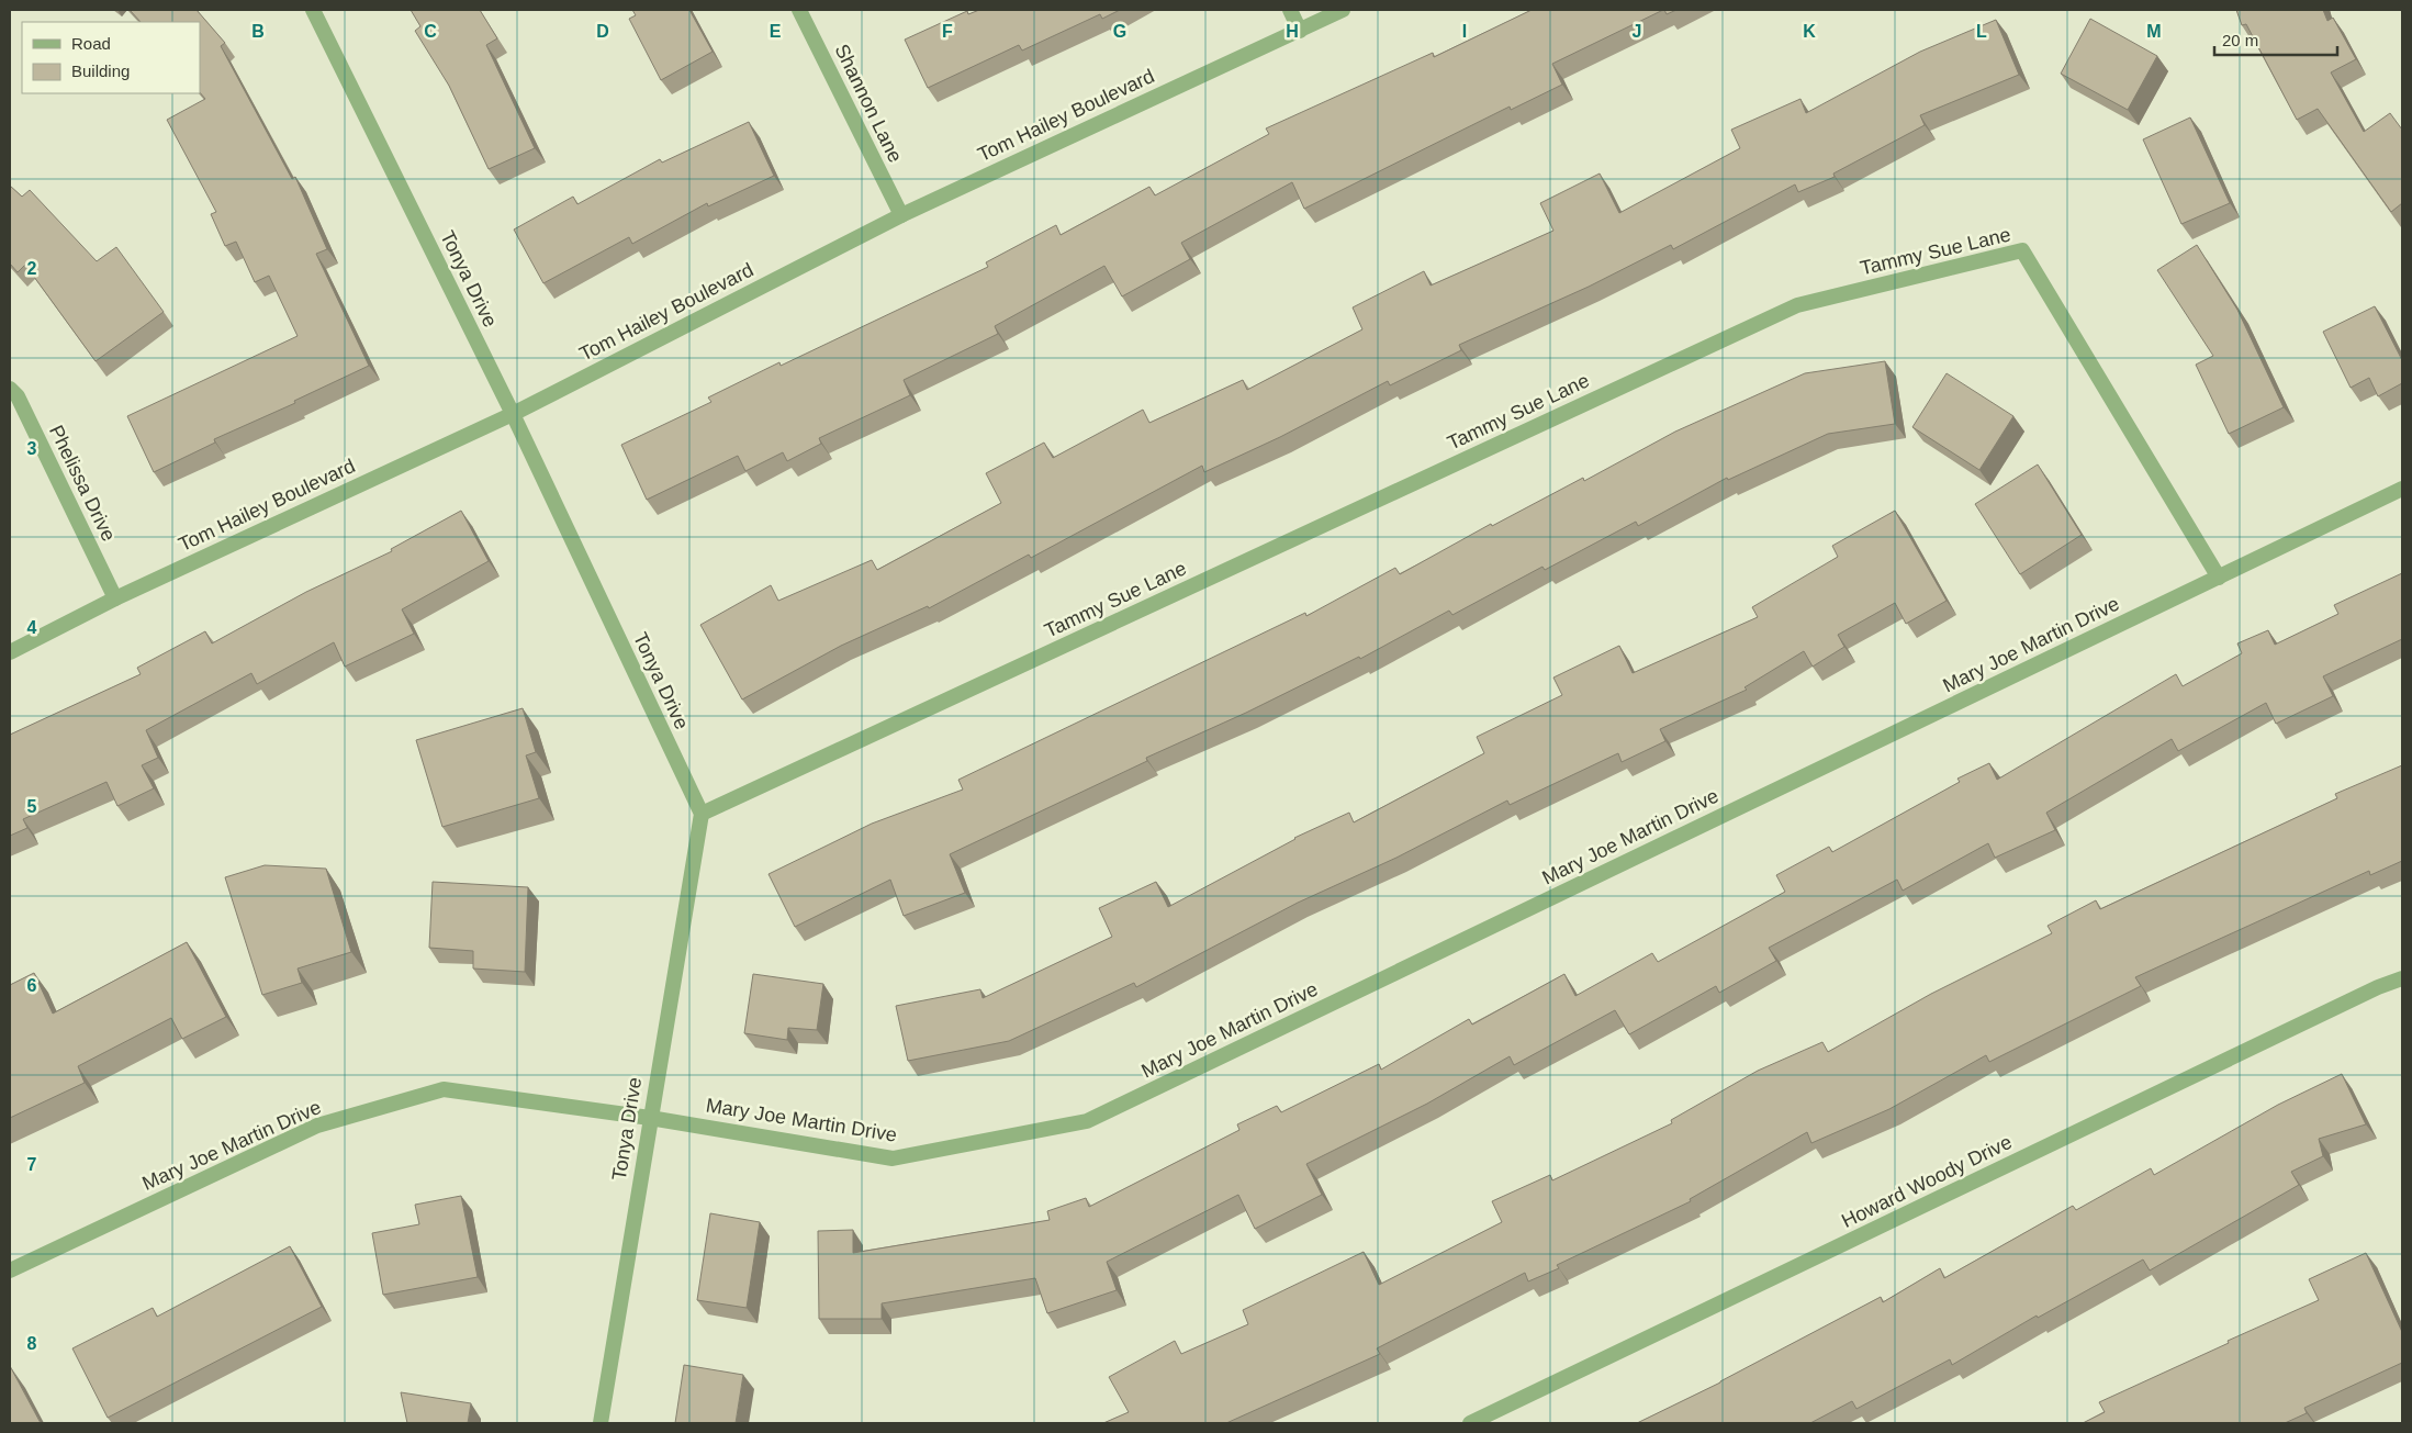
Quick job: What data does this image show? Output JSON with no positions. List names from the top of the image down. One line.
{"streets":{"street":["Shannon Lane","Tom Hailey Boulevard","Tammy Sue Lane","Tonya Drive","Phelissa Drive","Mary Joe Martin Drive","Howard Woody Drive"]},"crossings":[["Shannon Lane","Tom Hailey Boulevard"],["Tom Hailey Boulevard","Tonya Drive"],["Tom Hailey Boulevard","Phelissa Drive"],["Tammy Sue Lane","Tonya Drive"],["Tammy Sue Lane","Mary Joe Martin Drive"],["Tonya Drive","Mary Joe Martin Drive"]],"legend":["Road","Building"],"scale_bar":"20 m","grid":{"columns":["B","C","D","E","F","G","H","I","J","K","L","M"],"rows":["2","3","4","5","6","7","8"]}}
